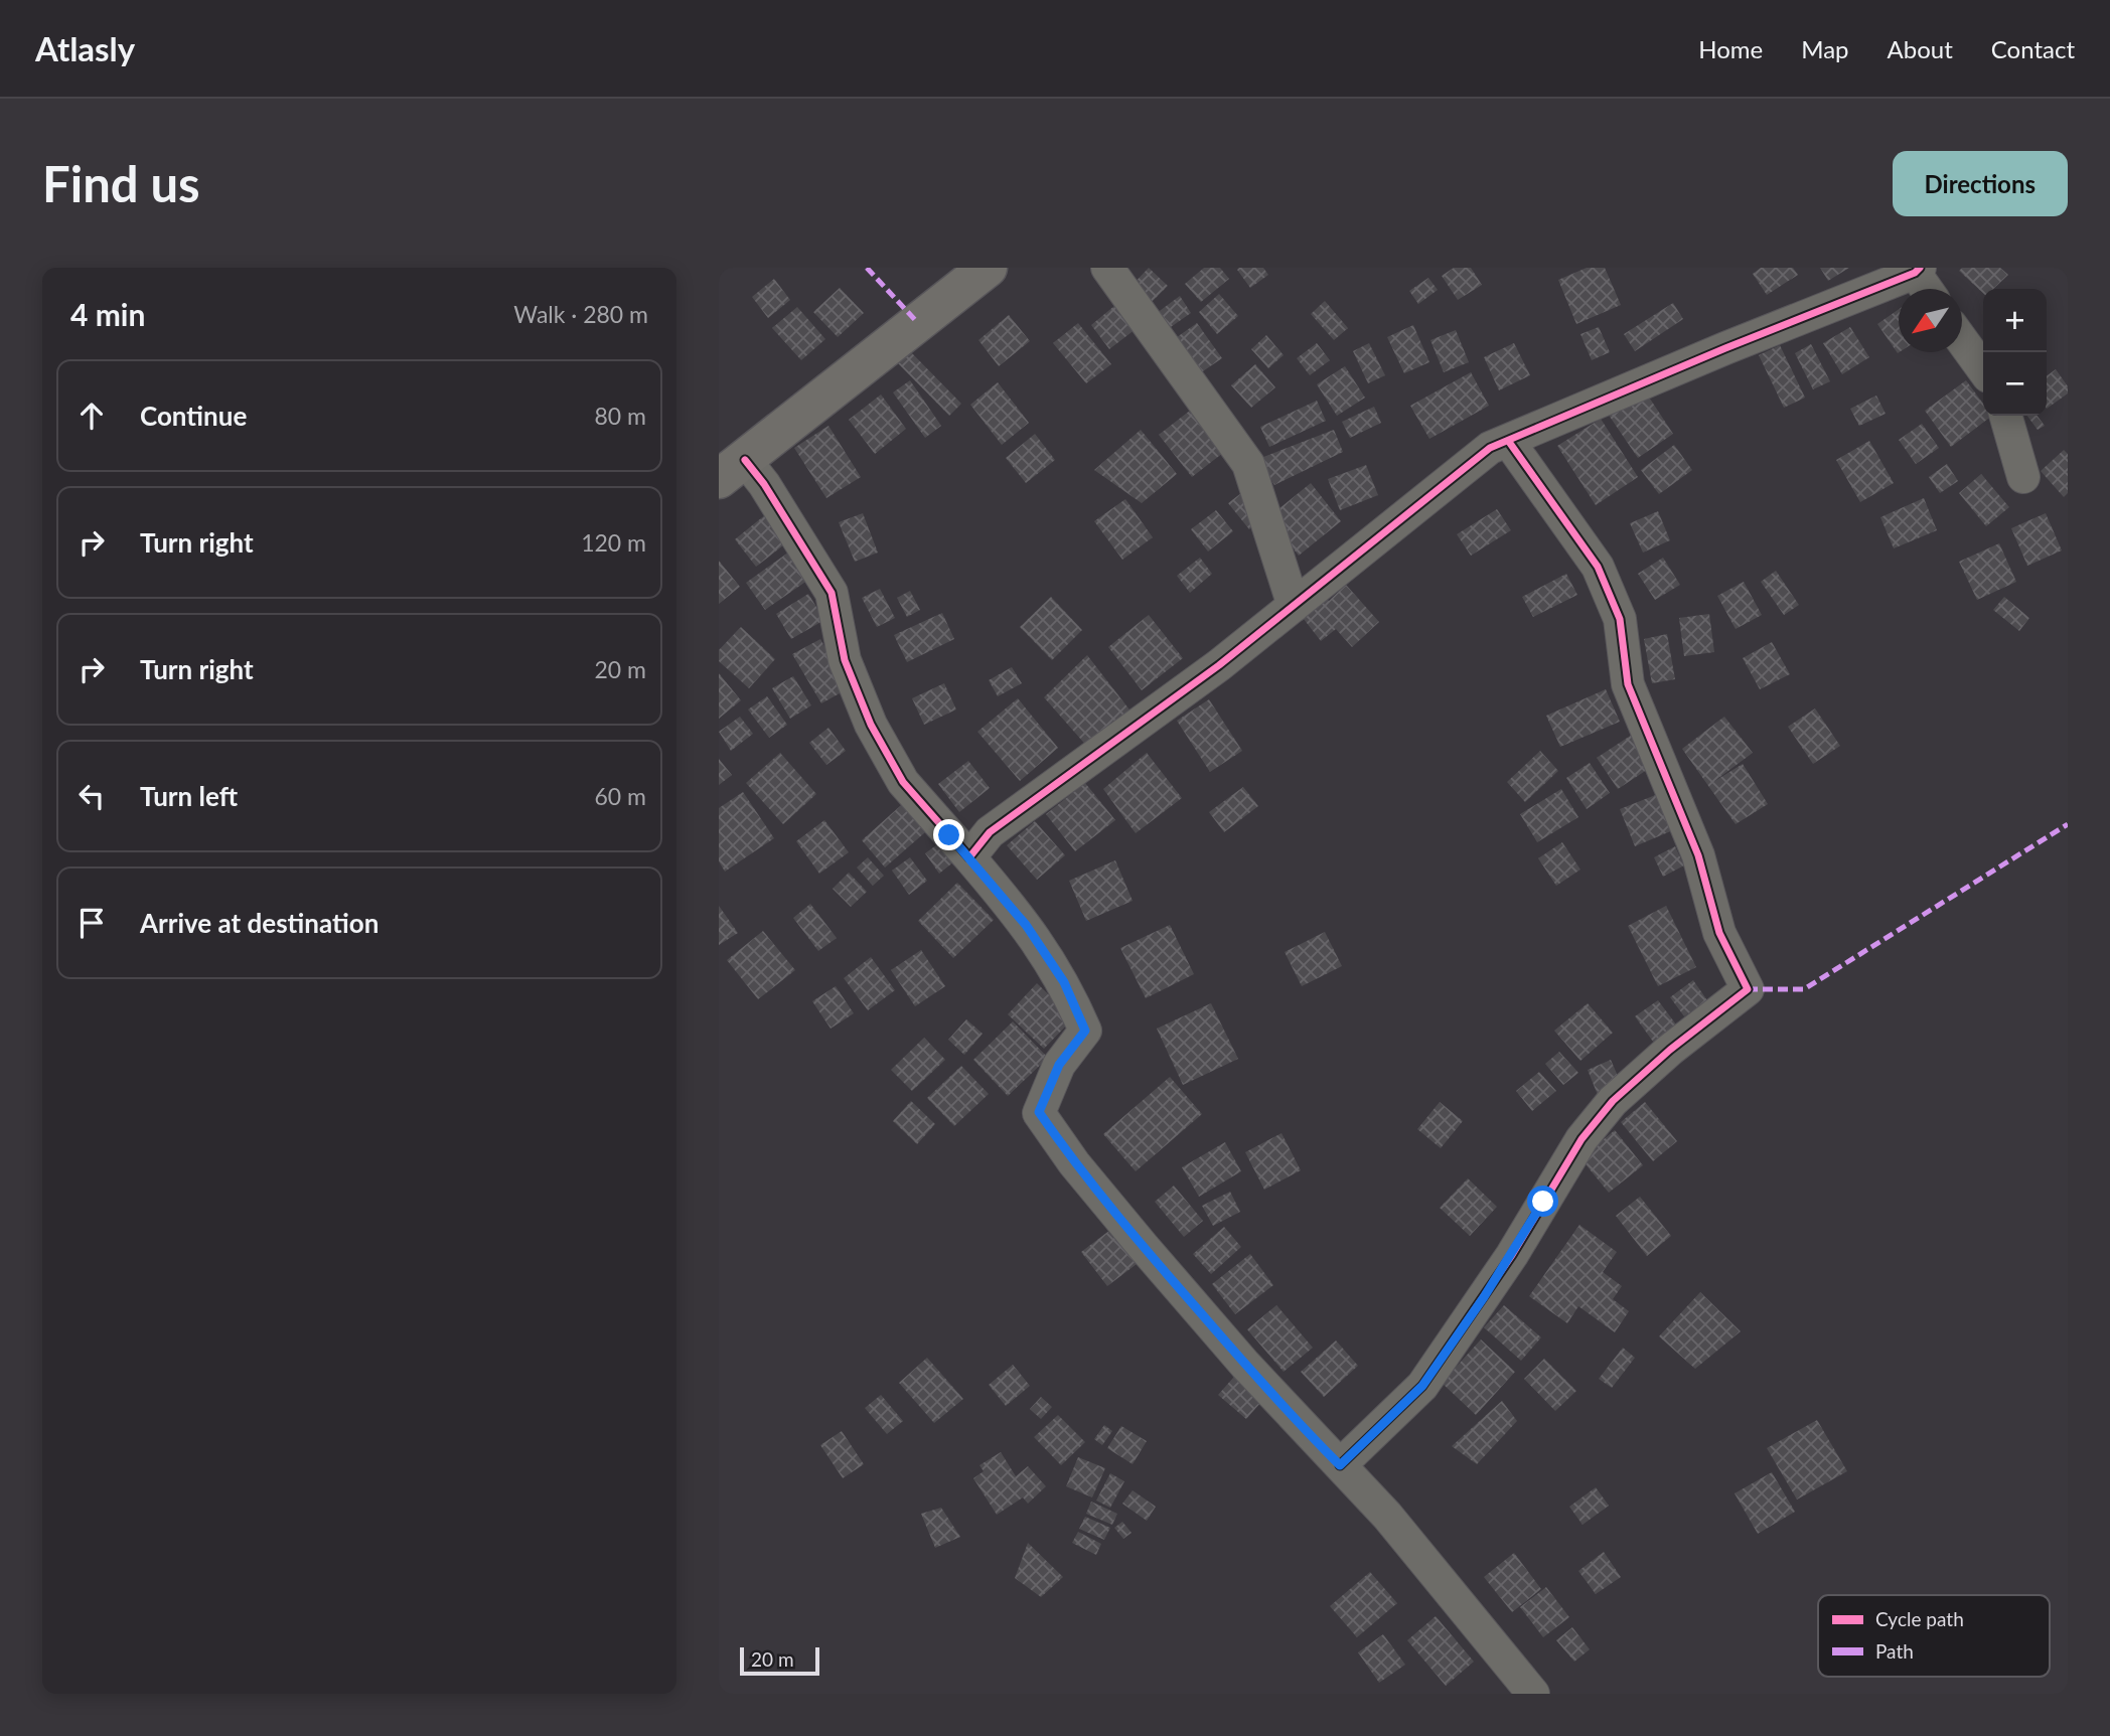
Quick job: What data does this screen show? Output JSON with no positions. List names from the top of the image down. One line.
{"legend":["Cycle path","Path"],"scale_bar":"20 m","north":"bottom left","page":{"header":"Atlasly","nav":["Home","Map","About","Contact"],"buttons":"Directions","title":"Find us","heading":["4 min","Walk · 280 m"],"map_buttons":["+","−"],"list":[["Continue","80 m"],["Turn right","120 m"],["Turn right","20 m"],["Turn left","60 m"],"Arrive at destination"],"scale":"20 m"}}
